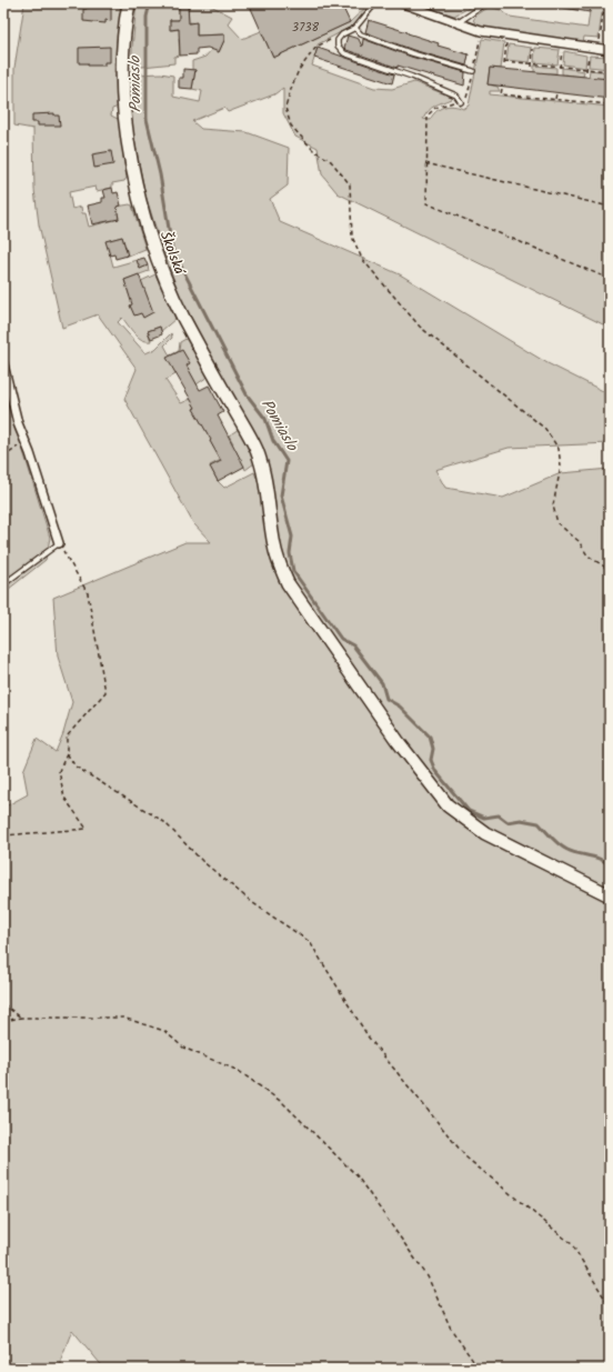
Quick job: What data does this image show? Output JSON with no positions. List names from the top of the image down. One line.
{"streets":{"street":["Školská"]},"water":["Pomiaslo"],"house_numbers":["3738"]}
